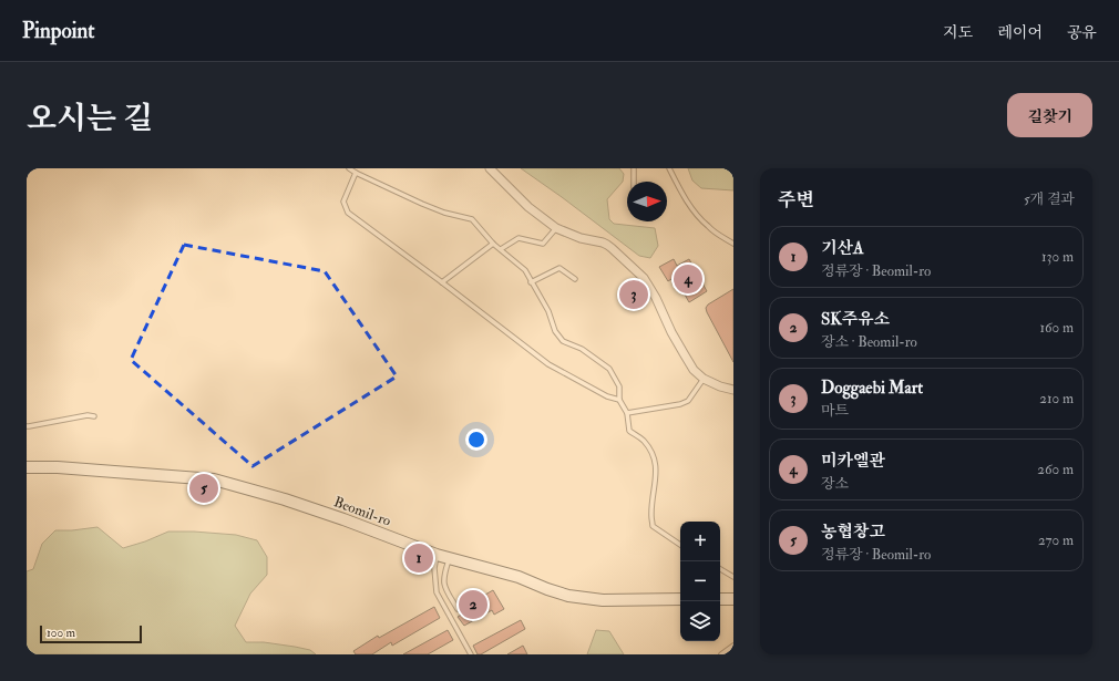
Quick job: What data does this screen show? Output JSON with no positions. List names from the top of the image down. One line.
{"streets":{"street":["Beomil-ro"]},"scale_bar":"100 m","north":"right","page":{"header":"Pinpoint","nav":["지도","레이어","공유"],"title":"오시는 길","buttons":"길찾기","heading":["주변","5개 결과"],"list":[{"mark":"1","name":"기산A","note":"정류장 · Beomil-ro","value":"130 m"},{"mark":"2","name":"SK주유소","note":"장소 · Beomil-ro","value":"160 m"},{"mark":"3","name":"Doggaebi Mart","note":"마트","value":"210 m"},{"mark":"4","name":"미카엘관","note":"장소","value":"260 m"},{"mark":"5","name":"농협창고","note":"정류장 · Beomil-ro","value":"270 m"}],"pins":["4","3","5","1","2"],"map_buttons":["+","−"],"scale":"100 m"}}
